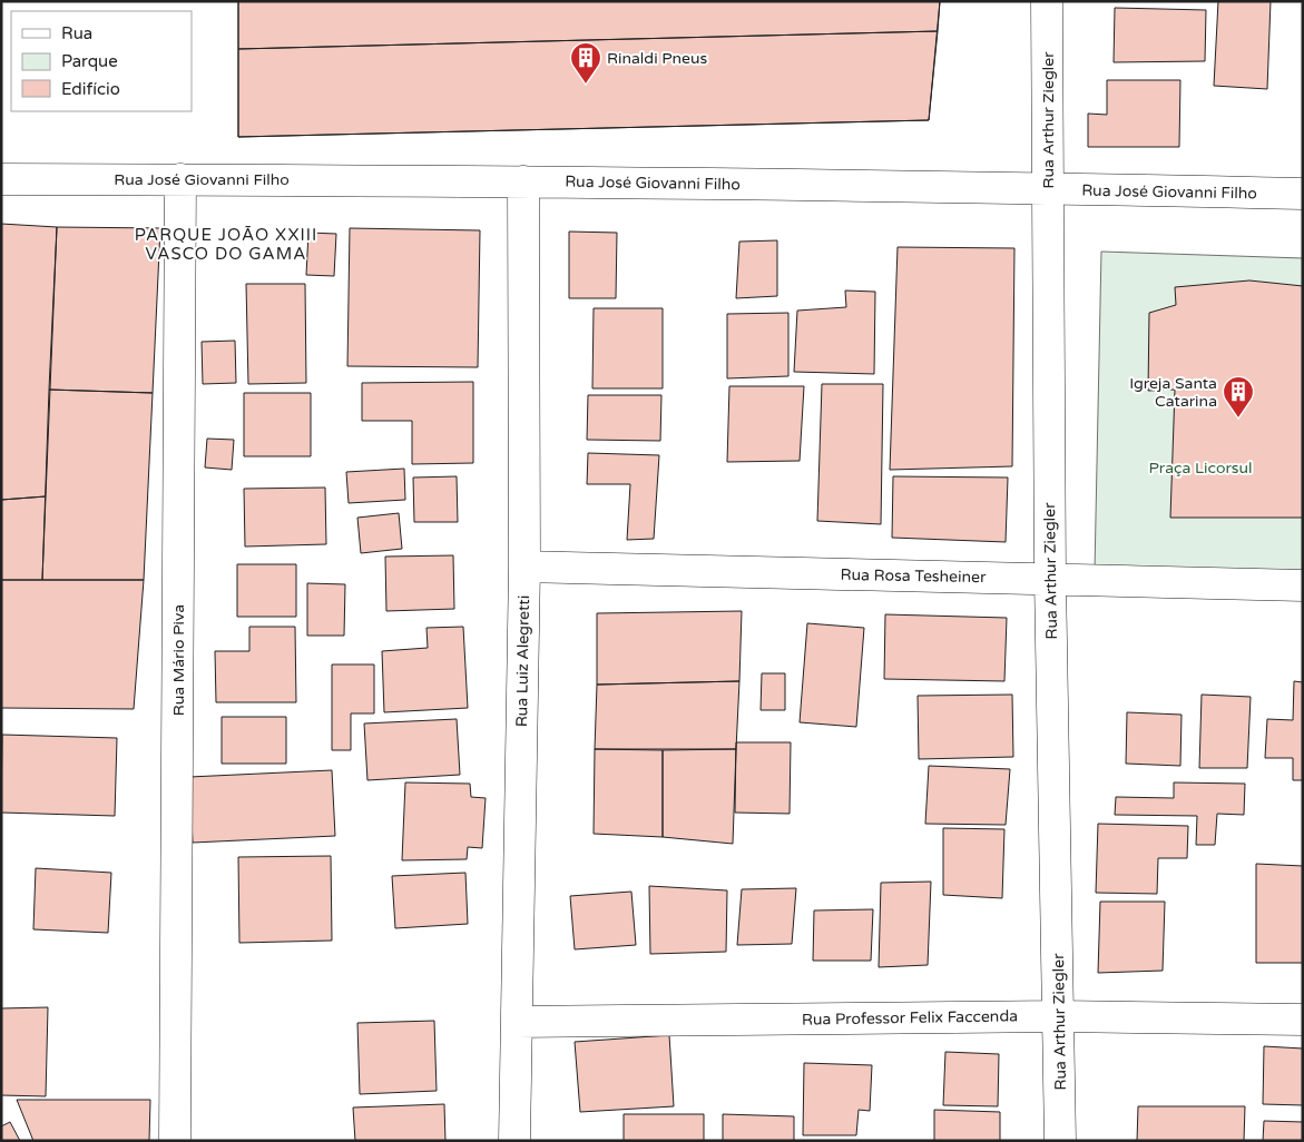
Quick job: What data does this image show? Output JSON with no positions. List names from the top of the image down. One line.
{"streets":{"street":["Rua Arthur Ziegler","Rua José Giovanni Filho","Rua Rosa Tesheiner","Rua Mário Piva","Rua Luiz Alegretti","Rua Professor Felix Faccenda"]},"crossings":[["Rua Arthur Ziegler","Rua José Giovanni Filho"],["Rua Arthur Ziegler","Rua Rosa Tesheiner"],["Rua Arthur Ziegler","Rua Professor Felix Faccenda"],["Rua José Giovanni Filho","Rua Mário Piva"],["Rua José Giovanni Filho","Rua Luiz Alegretti"],["Rua Rosa Tesheiner","Rua Luiz Alegretti"],["Rua Luiz Alegretti","Rua Professor Felix Faccenda"]],"districts":["PARQUE JOÃO XXIII VASCO DO GAMA"],"parks":["Praça Licorsul"],"places":{"building":["Rinaldi Pneus","Igreja Santa Catarina"]},"legend":["Rua","Parque","Edifício"]}
